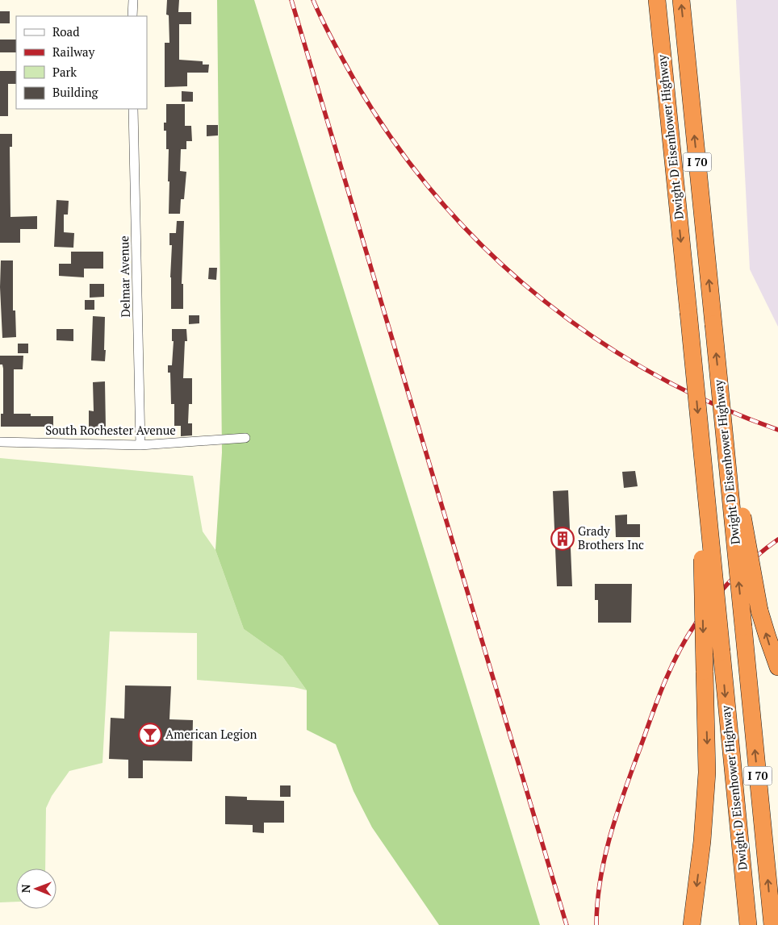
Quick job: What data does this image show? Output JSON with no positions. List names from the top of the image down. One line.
{"streets":{"highway":["Dwight D Eisenhower Highway","I 70"],"street":["Delmar Avenue","South Rochester Avenue"]},"crossings":[["Delmar Avenue","South Rochester Avenue"]],"places":{"building":["Grady Brothers Inc"],"bar":["American Legion"]},"legend":["Road","Railway","Park","Building"],"north":"left"}
